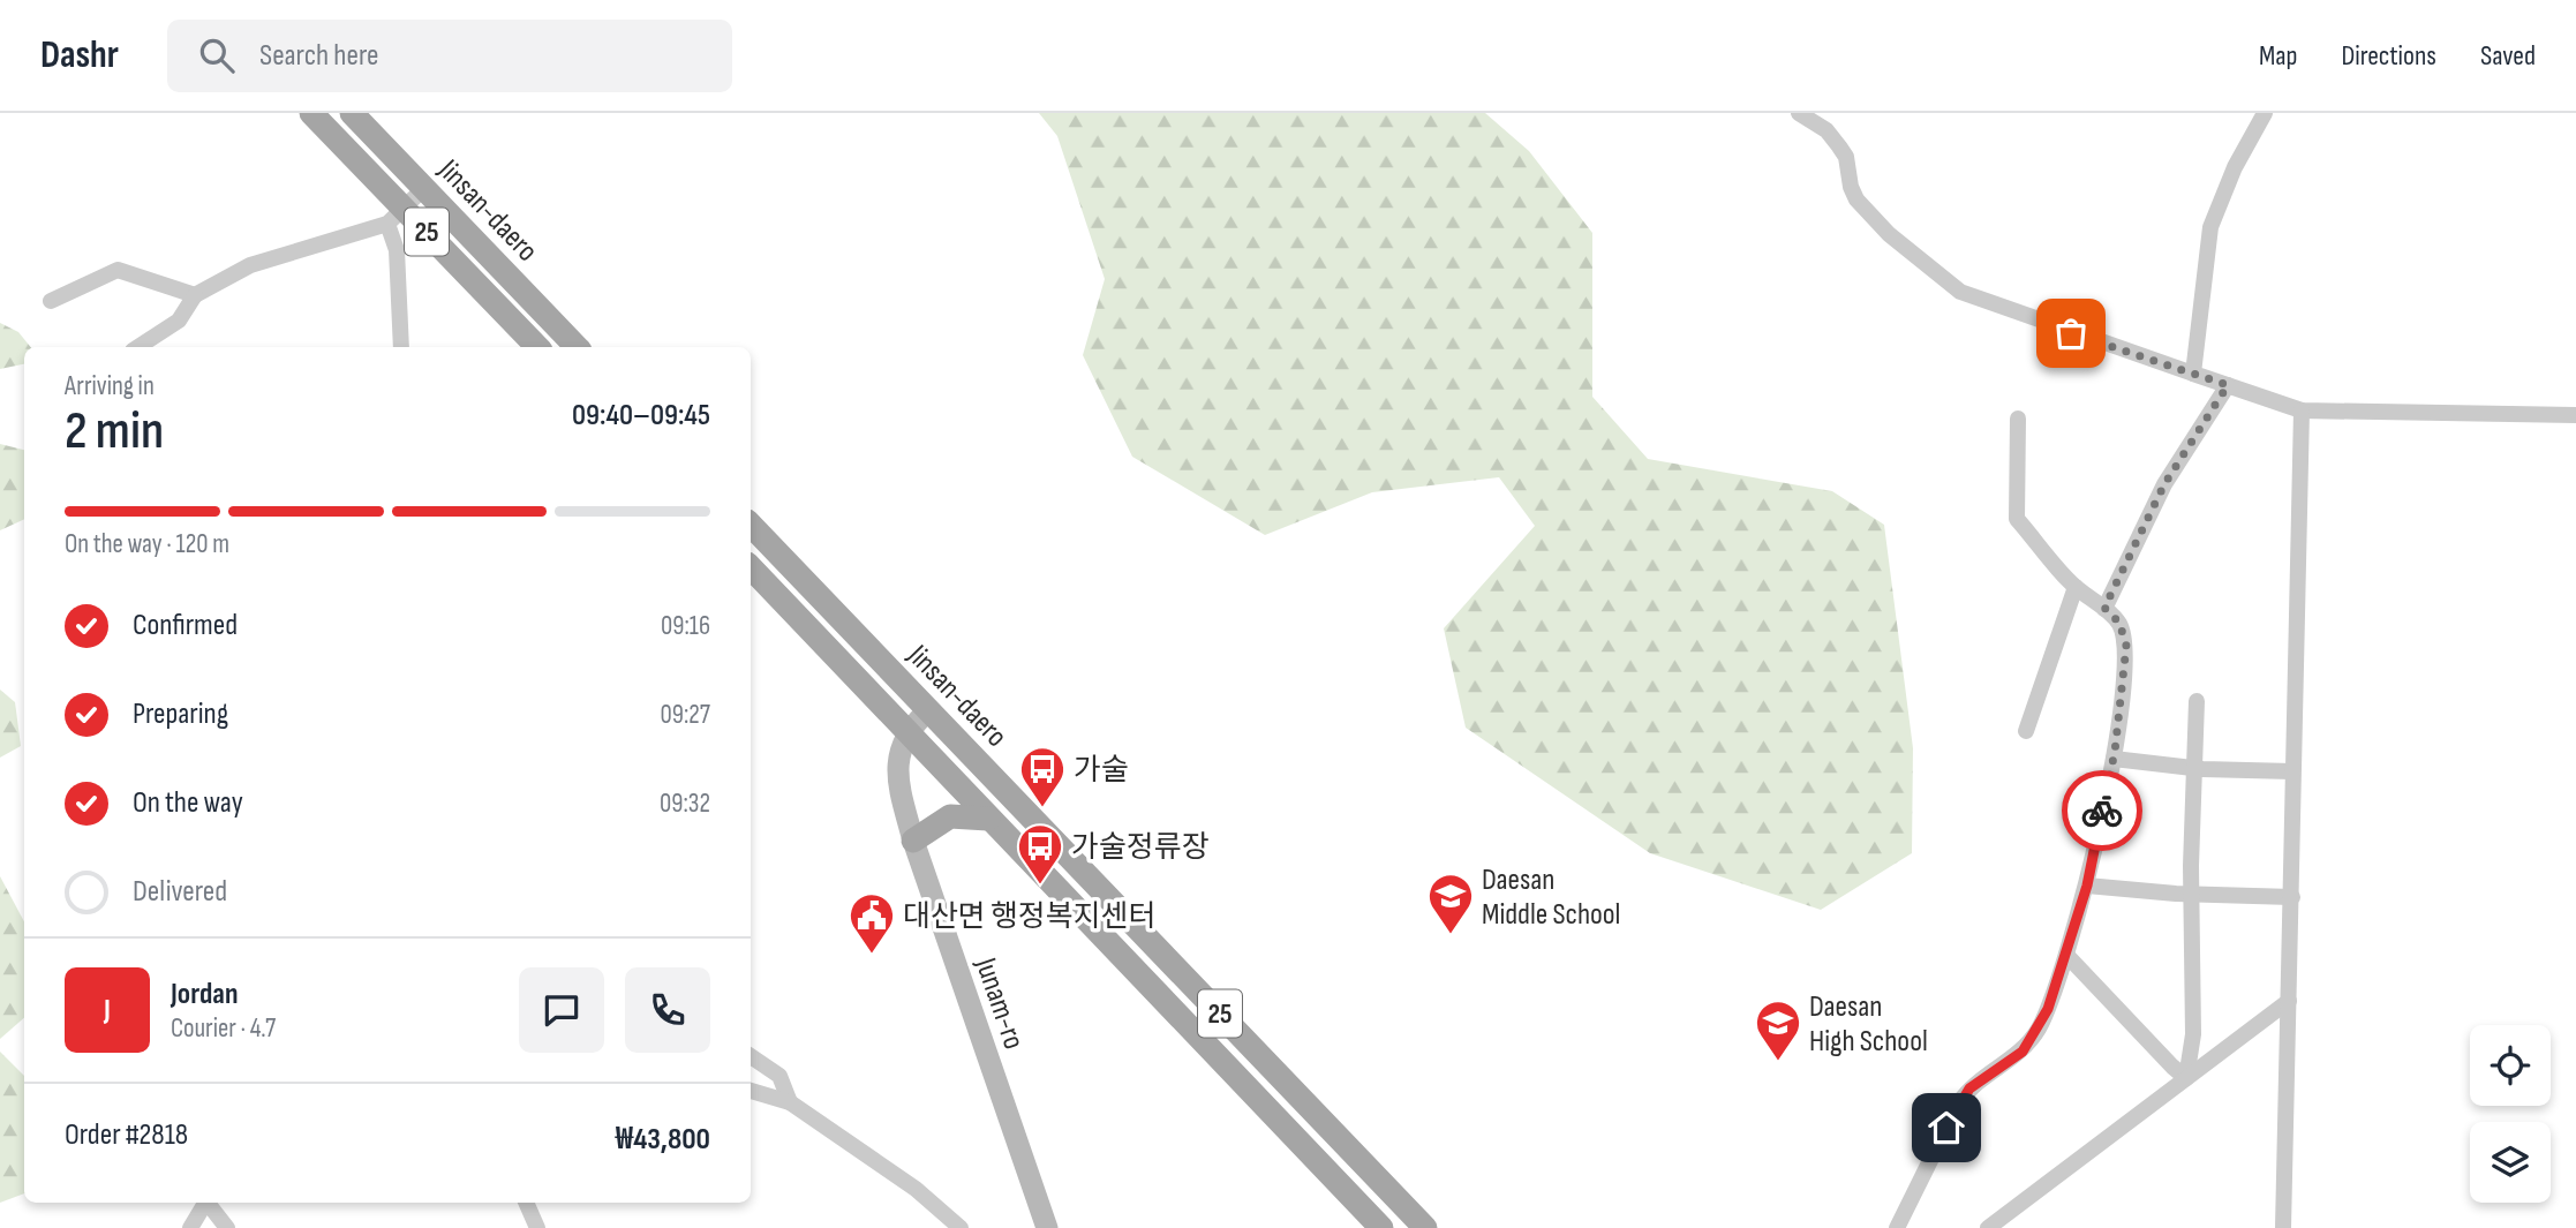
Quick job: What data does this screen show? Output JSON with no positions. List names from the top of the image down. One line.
{"streets":{"main road":["Jinsan-daero","25"],"street":["Junam-ro"]},"crossings":[["Jinsan-daero","Junam-ro"]],"places":{"bus stop":["가술","가술정류장"],"school or university":["Daesan Middle School","Daesan High School"],"public building":["대산면 행정복지센터"]},"page":{"header":"Dashr","search":"Search here","nav":["Map","Directions","Saved"],"heading":["2 min","Arriving in","09:40–09:45"],"panel":["Jordan","Courier · 4.7","Order #2818","₩43,800"],"bar":"On the way · 120 m","list":[["Confirmed","09:16"],["Preparing","09:27"],["On the way","09:32"],"Delivered"],"round":"J"}}
